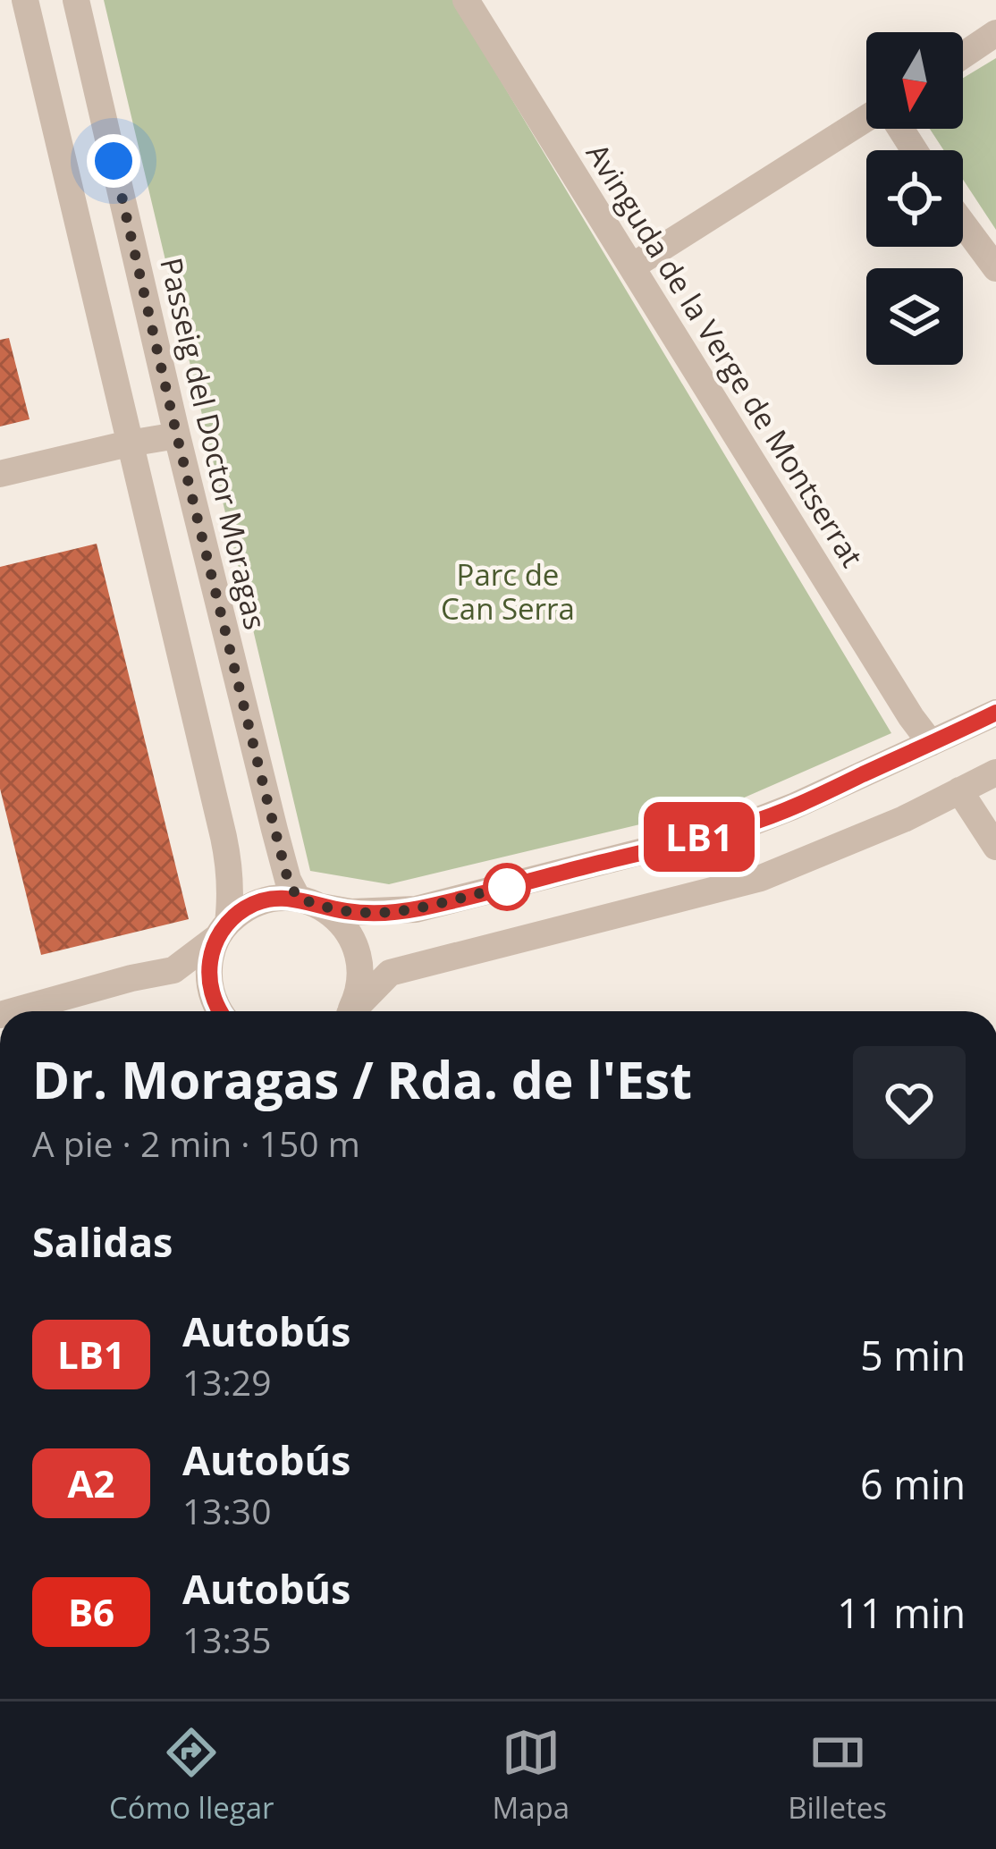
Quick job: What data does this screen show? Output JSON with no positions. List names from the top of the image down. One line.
{"streets":{"street":["Avinguda de la Verge de Montserrat","Passeig del Doctor Moragas"]},"parks":["Parc de Can Serra"],"lines":["bus line LB1"],"north":"bottom","page":{"on_map":"LB1","heading":[["Dr. Moragas / Rda. de l'Est","A pie · 2 min · 150 m"],"Salidas"],"list":[{"mark":"LB1","name":"Autobús","note":"13:29","value":"5 min"},{"mark":"A2","name":"Autobús","note":"13:30","value":"6 min"},{"mark":"B6","name":"Autobús","note":"13:35","value":"11 min"}],"tabs":["Cómo llegar","Mapa","Billetes"]}}
